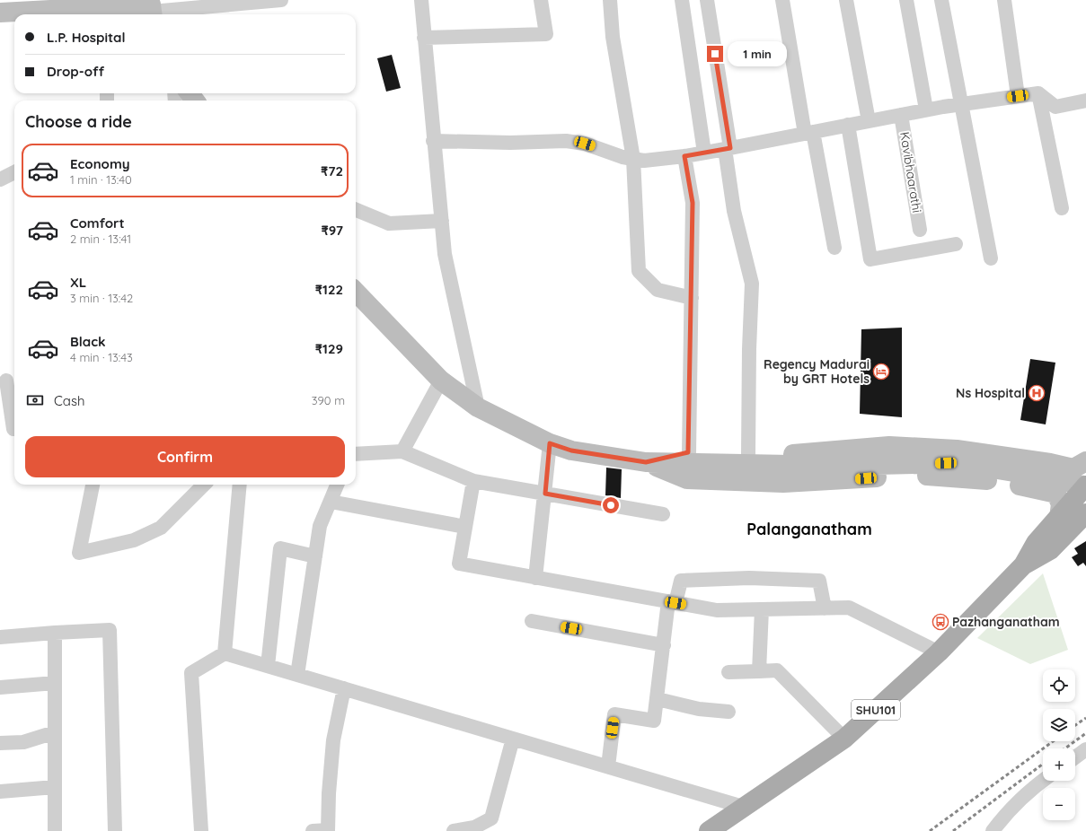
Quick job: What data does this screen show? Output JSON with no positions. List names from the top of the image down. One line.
{"streets":{"main road":["SHU101"],"street":["Kavibhaarathi"]},"districts":["Palanganatham"],"places":{"hotel":["Regency Madurai by GRT Hotels"],"hospital":["Ns Hospital"],"bus stop":["Pazhanganatham"]},"page":{"banner":["L.P. Hospital","Drop-off"],"bubble":"1 min","heading":"Choose a ride","list":[{"name":"Economy","note":"1 min · 13:40","value":"₹72"},{"name":"Comfort","note":"2 min · 13:41","value":"₹97"},{"name":"XL","note":"3 min · 13:42","value":"₹122"},{"name":"Black","note":"4 min · 13:43","value":"₹129"}],"pay":["Cash","390 m"],"buttons":"Confirm","map_buttons":["+","−"]}}
